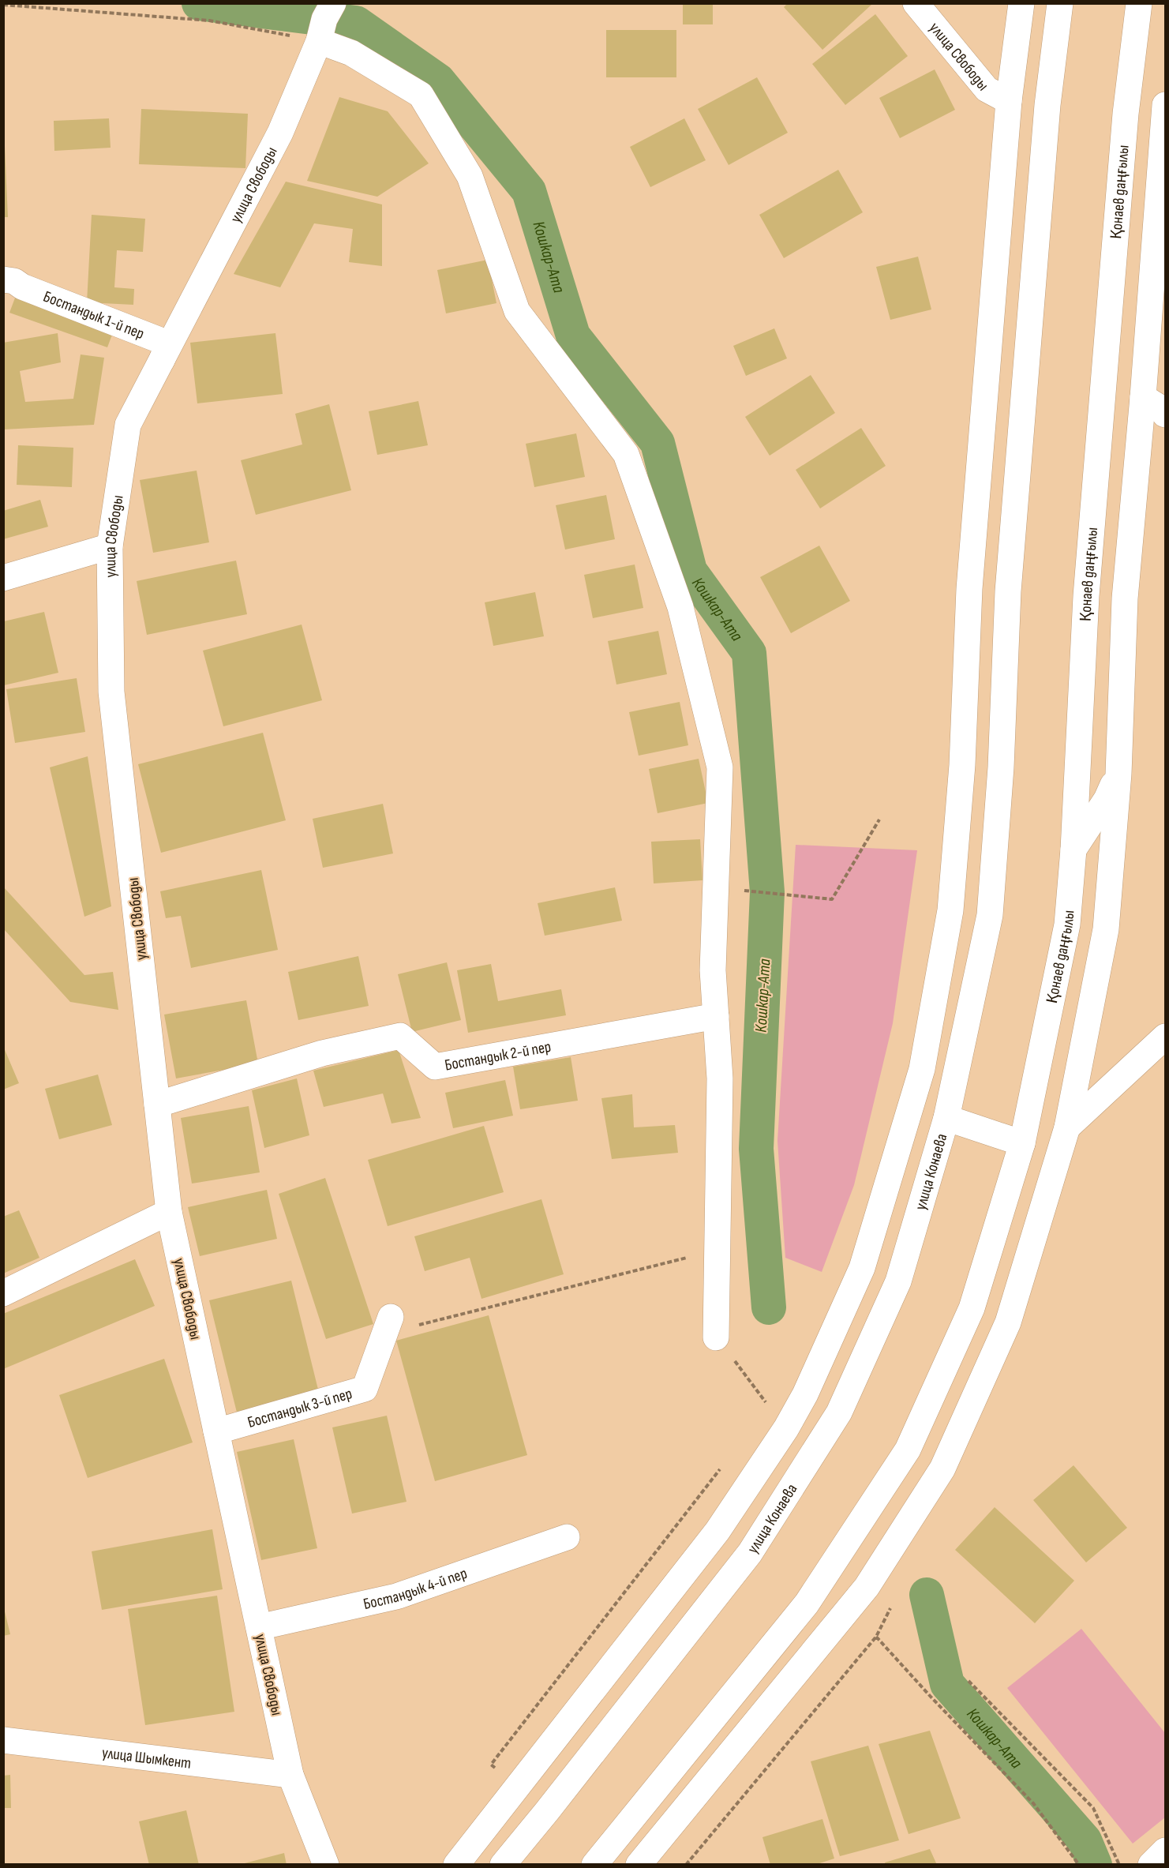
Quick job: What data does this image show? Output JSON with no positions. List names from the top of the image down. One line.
{"streets":{"main road":["улица Свободы","Қонаев даңғылы","Бостандык 1-й пер","Бостандык 2-й пер","улица Конаева","Бостандык 3-й пер","Бостандык 4-й пер","улица Шымкент"]},"crossings":[["улица Свободы","Бостандык 1-й пер"],["улица Свободы","Бостандык 2-й пер"],["улица Свободы","Бостандык 3-й пер"],["улица Свободы","Бостандык 4-й пер"],["улица Свободы","улица Шымкент"]],"water":["Кошкар-Ата"]}
